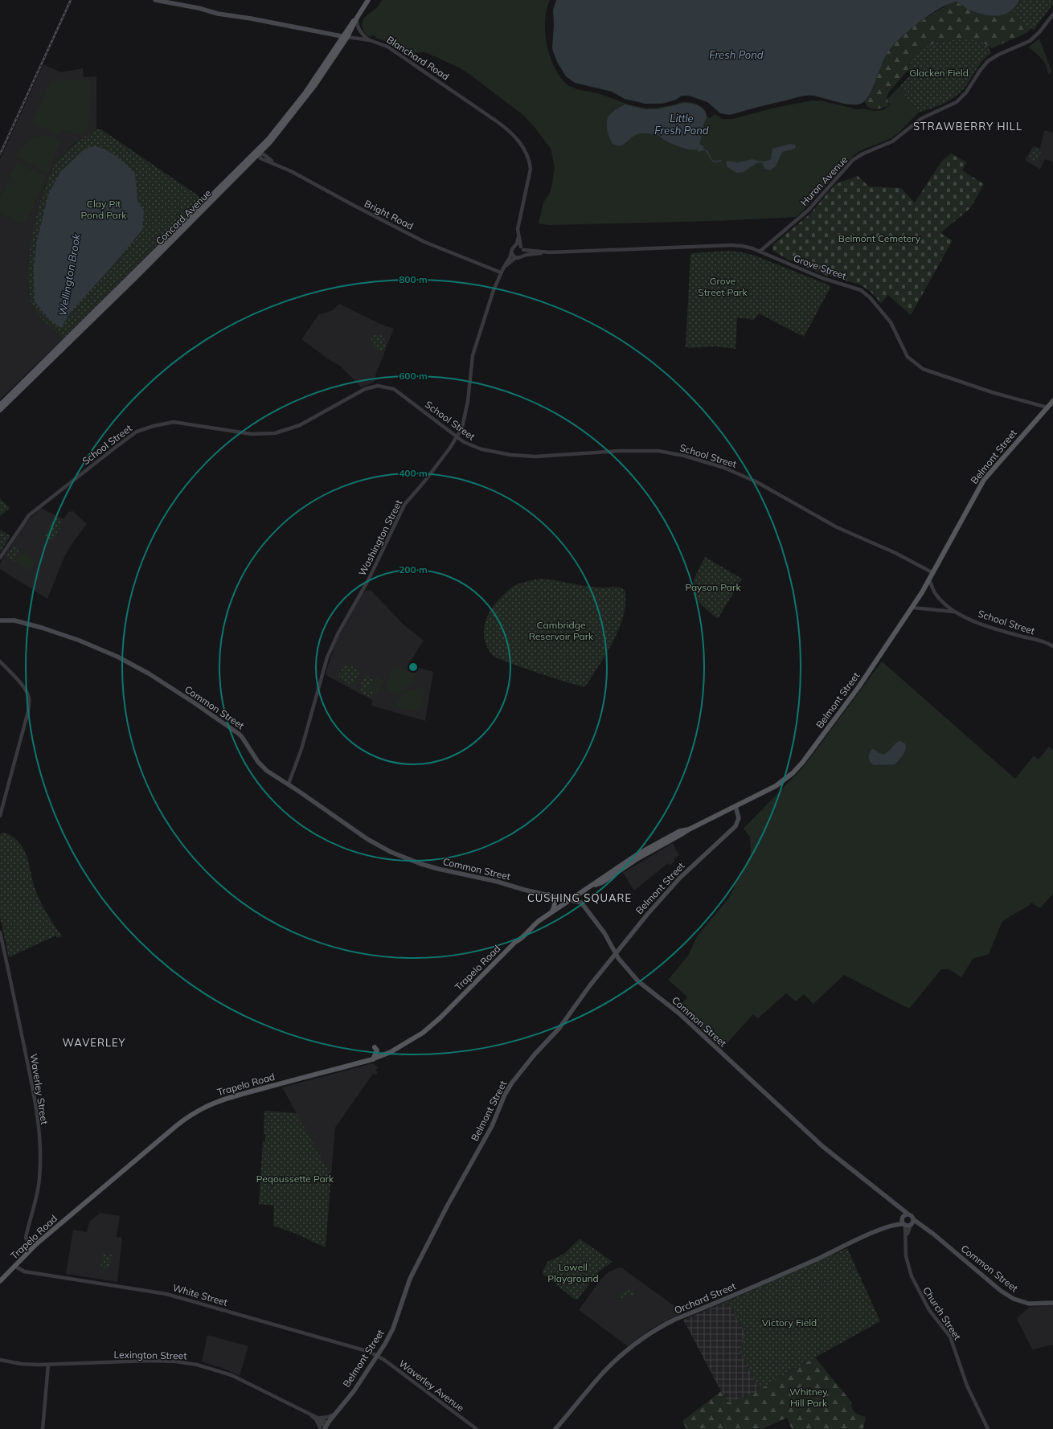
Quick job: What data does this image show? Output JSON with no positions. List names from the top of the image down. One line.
{"streets":{"main road":["Blanchard Road","Concord Avenue","Belmont Street","Common Street","Trapelo Road","Orchard Street"],"street":["Huron Avenue","Bright Road","Grove Street","School Street","Washington Street","Waverley Street","White Street","Church Street","Lexington Street","Waverley Avenue"]},"crossings":[["Blanchard Road","Concord Avenue"],["Blanchard Road","Grove Street"],["Blanchard Road","Washington Street"],["Huron Avenue","Grove Street"],["Bright Road","Concord Avenue"],["Bright Road","Washington Street"],["Grove Street","Belmont Street"],["Grove Street","Washington Street"],["School Street","Belmont Street"],["School Street","Washington Street"],["Belmont Street","Common Street"],["Belmont Street","Trapelo Road"],["Belmont Street","White Street"],["Belmont Street","Lexington Street"],["Belmont Street","Waverley Avenue"],["Washington Street","Common Street"],["Common Street","Trapelo Road"],["Common Street","Orchard Street"],["Common Street","Church Street"],["Trapelo Road","Waverley Street"],["Trapelo Road","White Street"],["White Street","Waverley Avenue"],["Orchard Street","Church Street"]],"districts":["STRAWBERRY HILL","CUSHING SQUARE","WAVERLEY"],"water":["Fresh Pond","Little Fresh Pond","Wellington Brook"],"parks":["Glacken Field","Clay Pit Pond Park","Belmont Cemetery","Grove Street Park","Payson Park","Cambridge Reservoir Park","Peqoussette Park","Lowell Playground","Victory Field","Whitney Hill Park"],"rings":["800 m","600 m","400 m","200 m"]}
